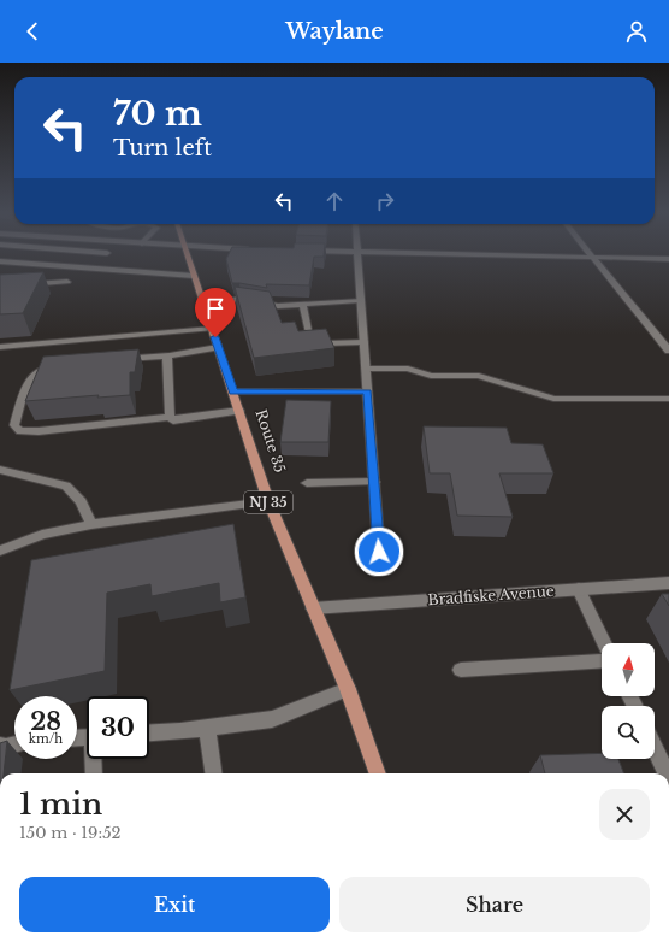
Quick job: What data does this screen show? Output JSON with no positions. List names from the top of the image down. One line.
{"streets":{"main road":["Route 35","NJ 35"],"street":["Bradfiske Avenue"]},"crossings":[["Route 35","Bradfiske Avenue"]],"north":"top","page":{"header":"Waylane","turn":["70 m","Turn left"],"speed":"28 km/h","limit":"30","heading":["1 min","150 m · 19:52"],"buttons":["Exit","Share"]}}
